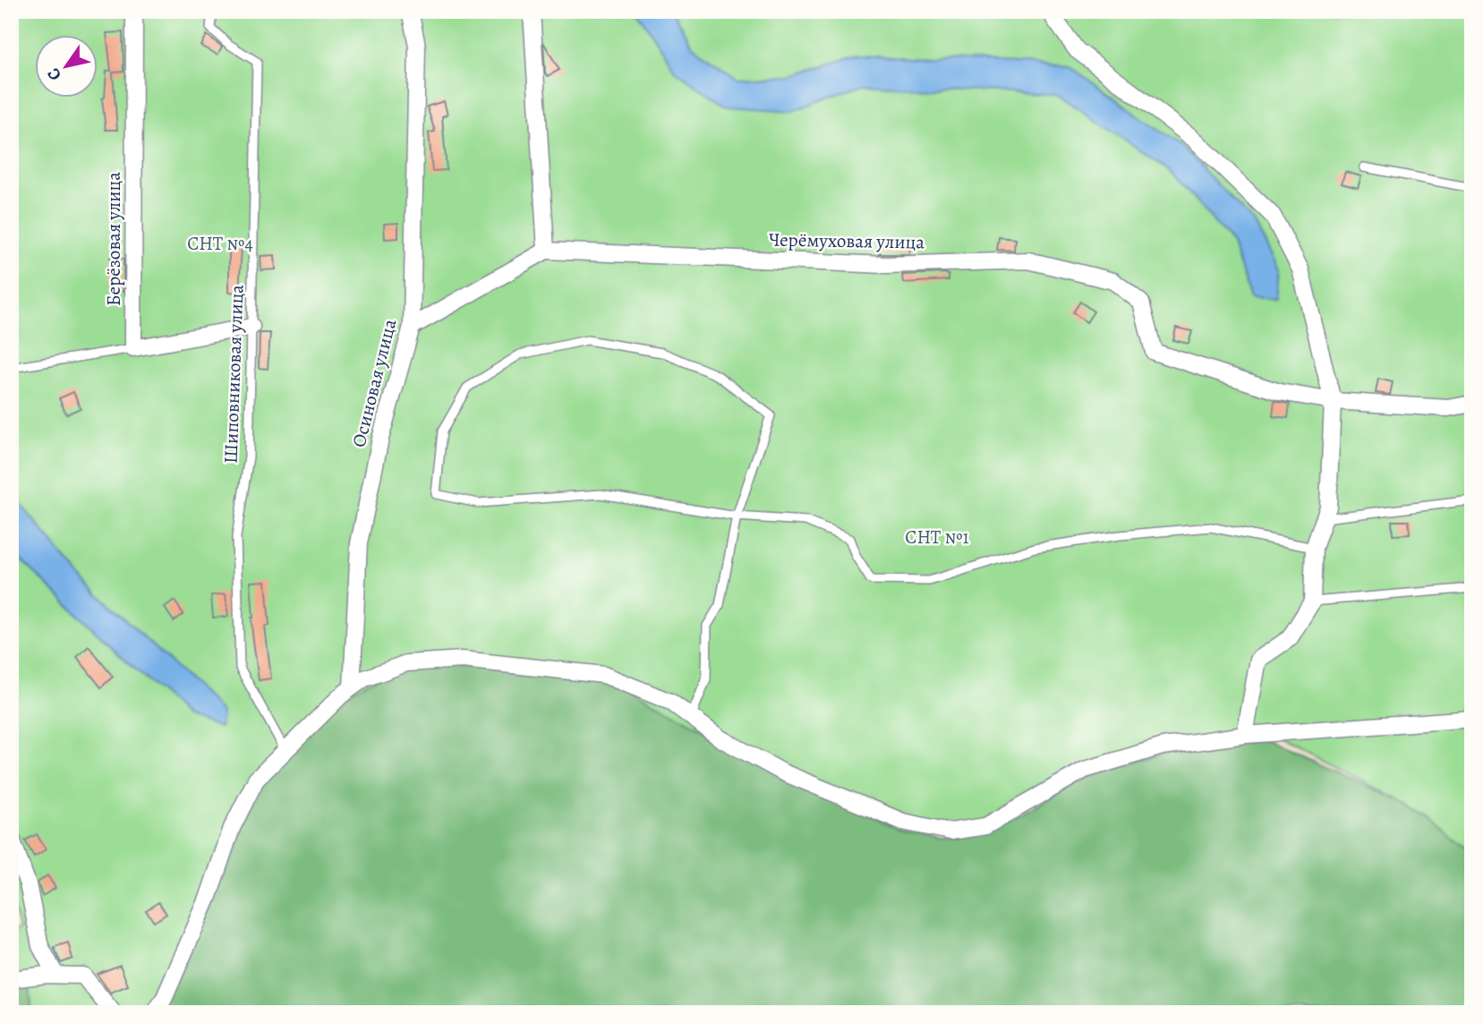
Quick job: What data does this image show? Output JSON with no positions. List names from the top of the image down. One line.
{"streets":{"street":["Берёзовая улица","Черёмуховая улица","Осиновая улица"],"lane":["Шиповниковая улица"]},"parks":["СНТ №4","СНТ №1"],"north":"bottom left"}
